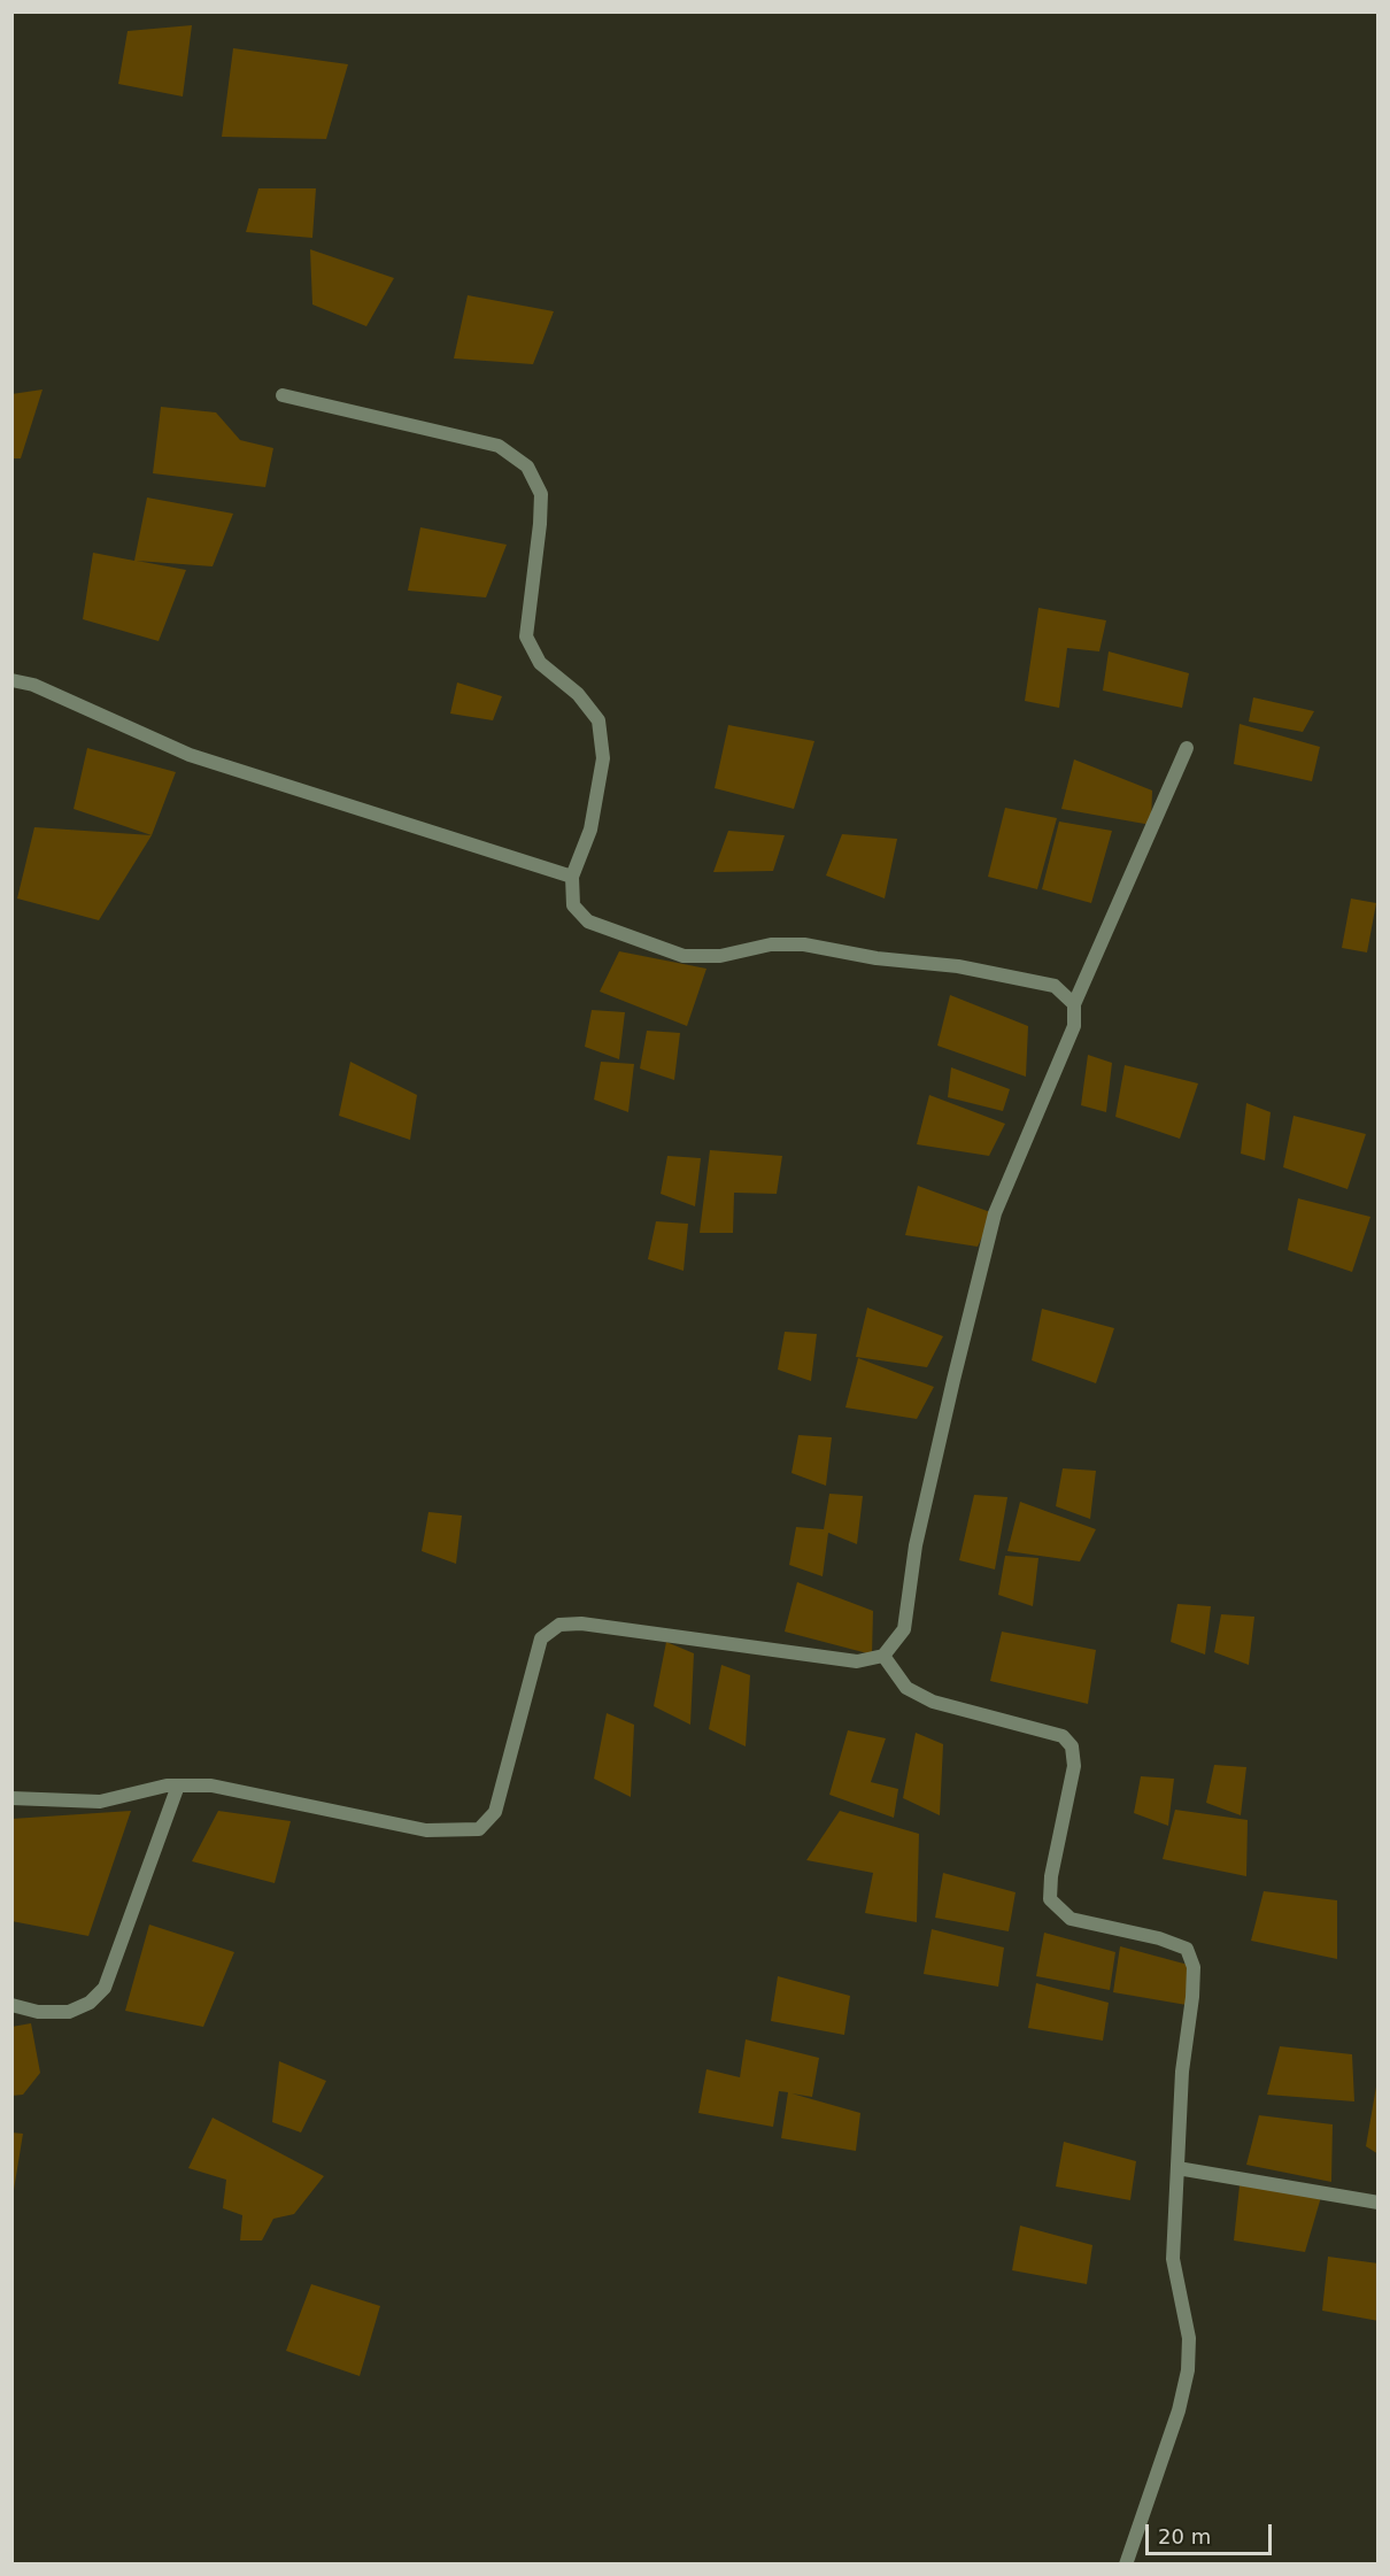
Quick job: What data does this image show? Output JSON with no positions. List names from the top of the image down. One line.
{"scale_bar":"20 m"}
